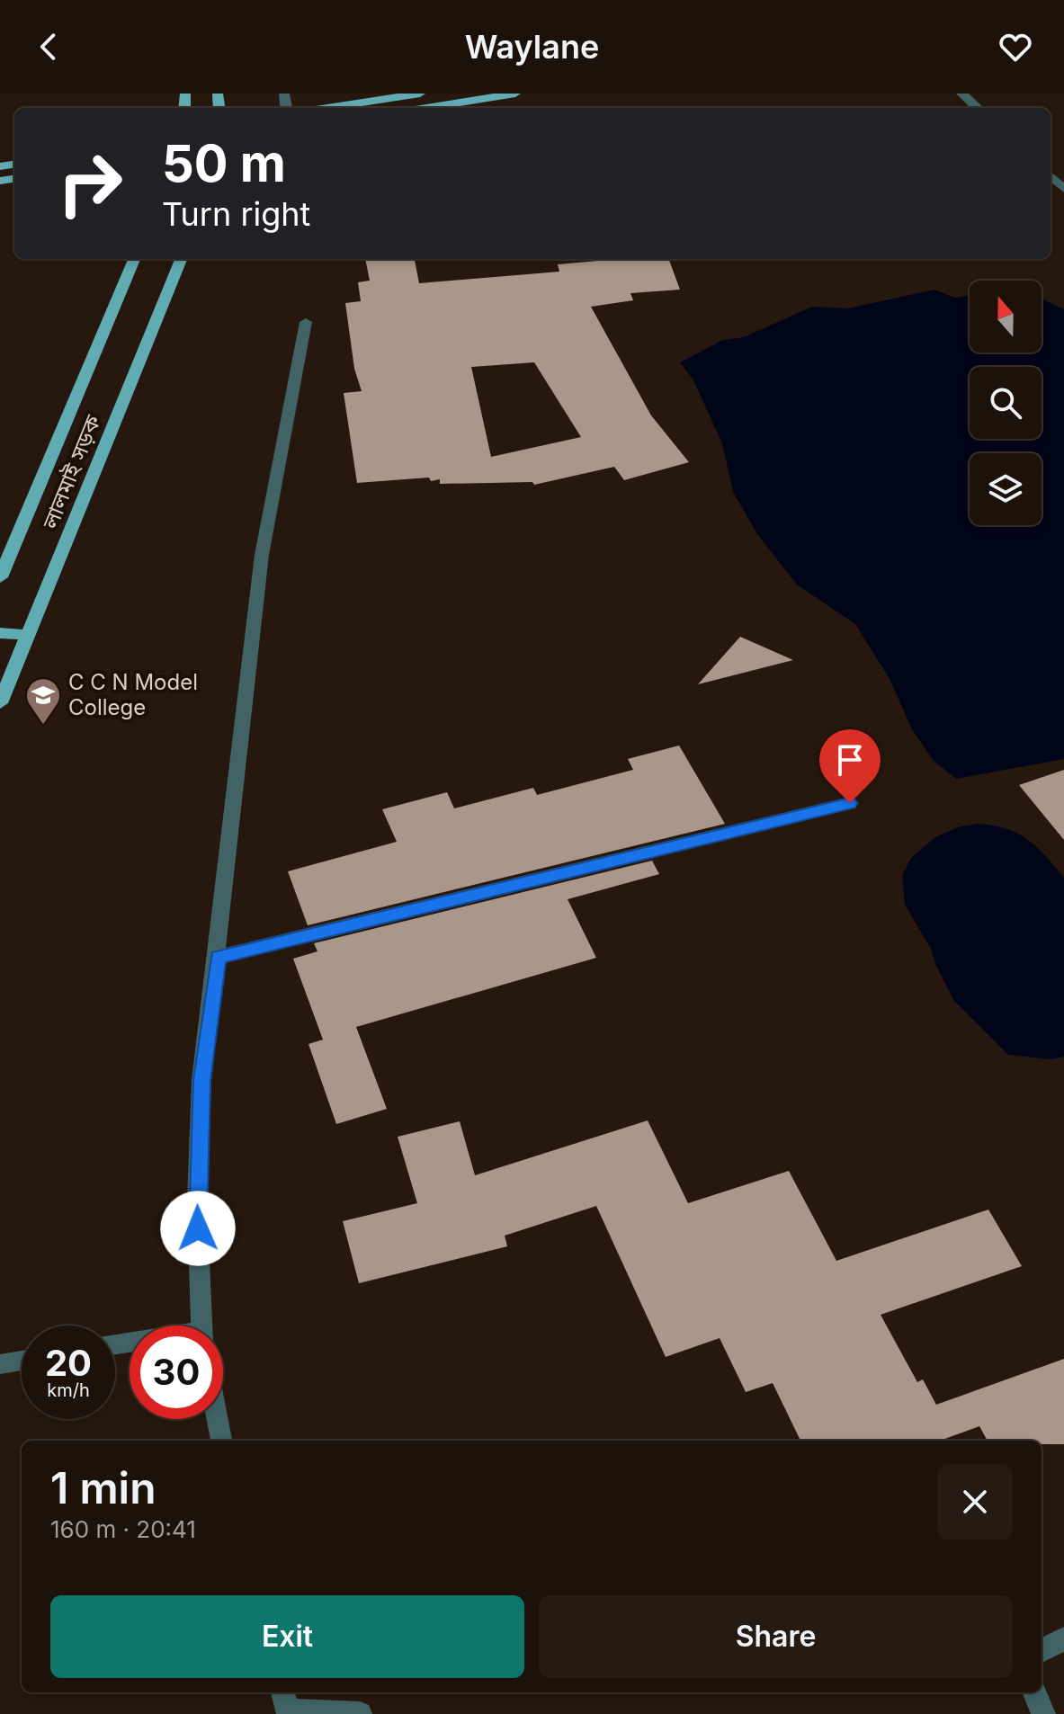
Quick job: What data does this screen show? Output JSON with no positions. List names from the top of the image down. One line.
{"streets":{"main road":["লালমাই সড়ক"]},"places":{"school or university":["C C N Model College"]},"north":"top","page":{"header":"Waylane","turn":["50 m","Turn right"],"speed":"20 km/h","limit":"30","heading":["1 min","160 m · 20:41"],"buttons":["Exit","Share"]}}
